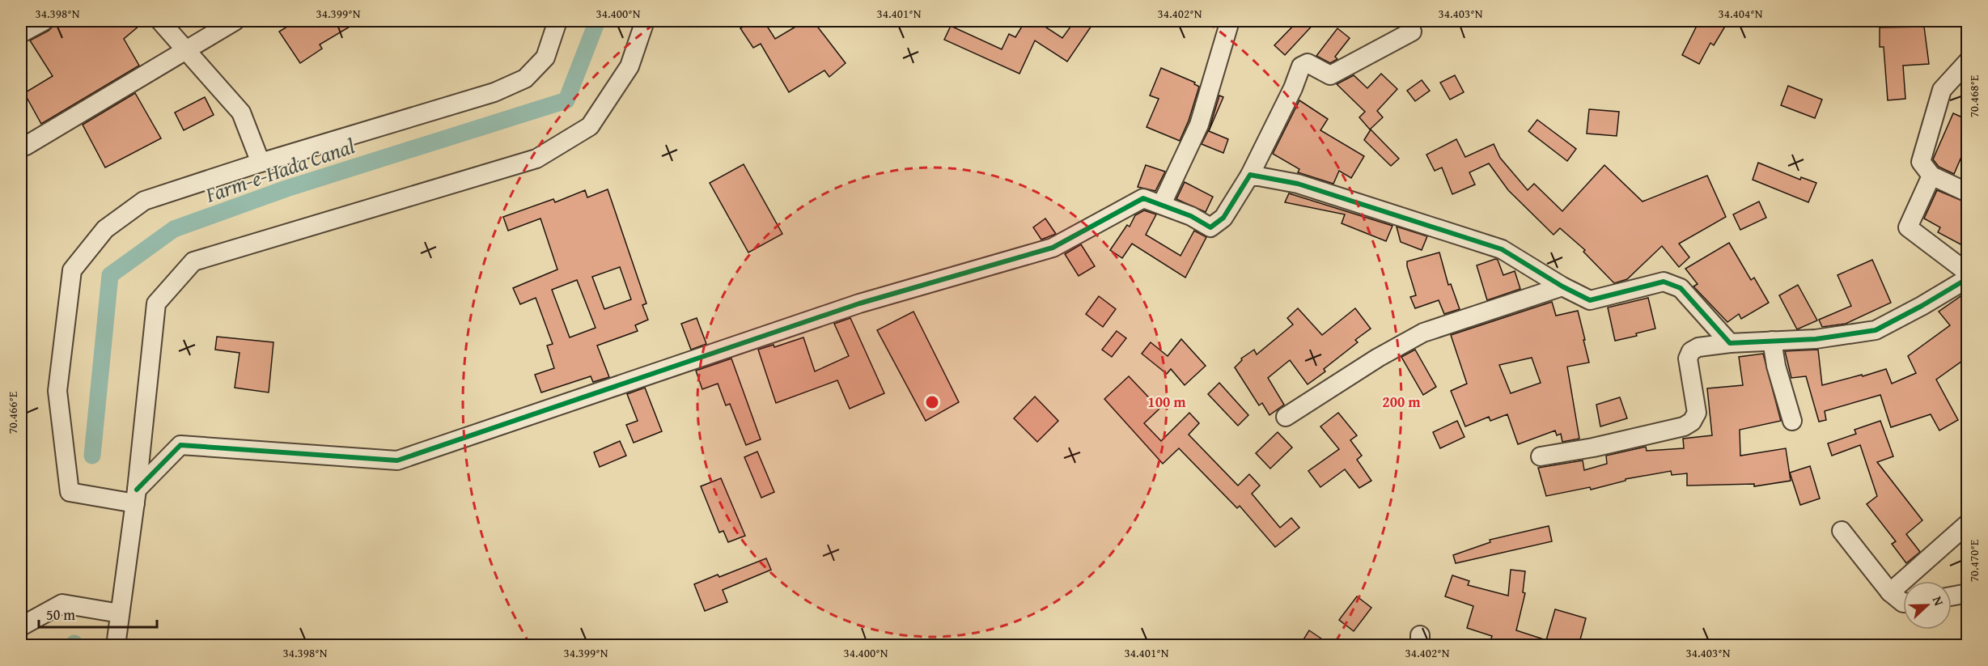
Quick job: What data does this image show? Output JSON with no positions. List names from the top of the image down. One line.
{"water":["Farm-e-Hada Canal"],"scale_bar":"50 m","north":"right","coordinates":["34.398°N","34.399°N","34.400°N","34.401°N","34.402°N","34.403°N","34.404°N","70.468°E","70.466°E","70.470°E"],"rings":["100 m","200 m"]}
